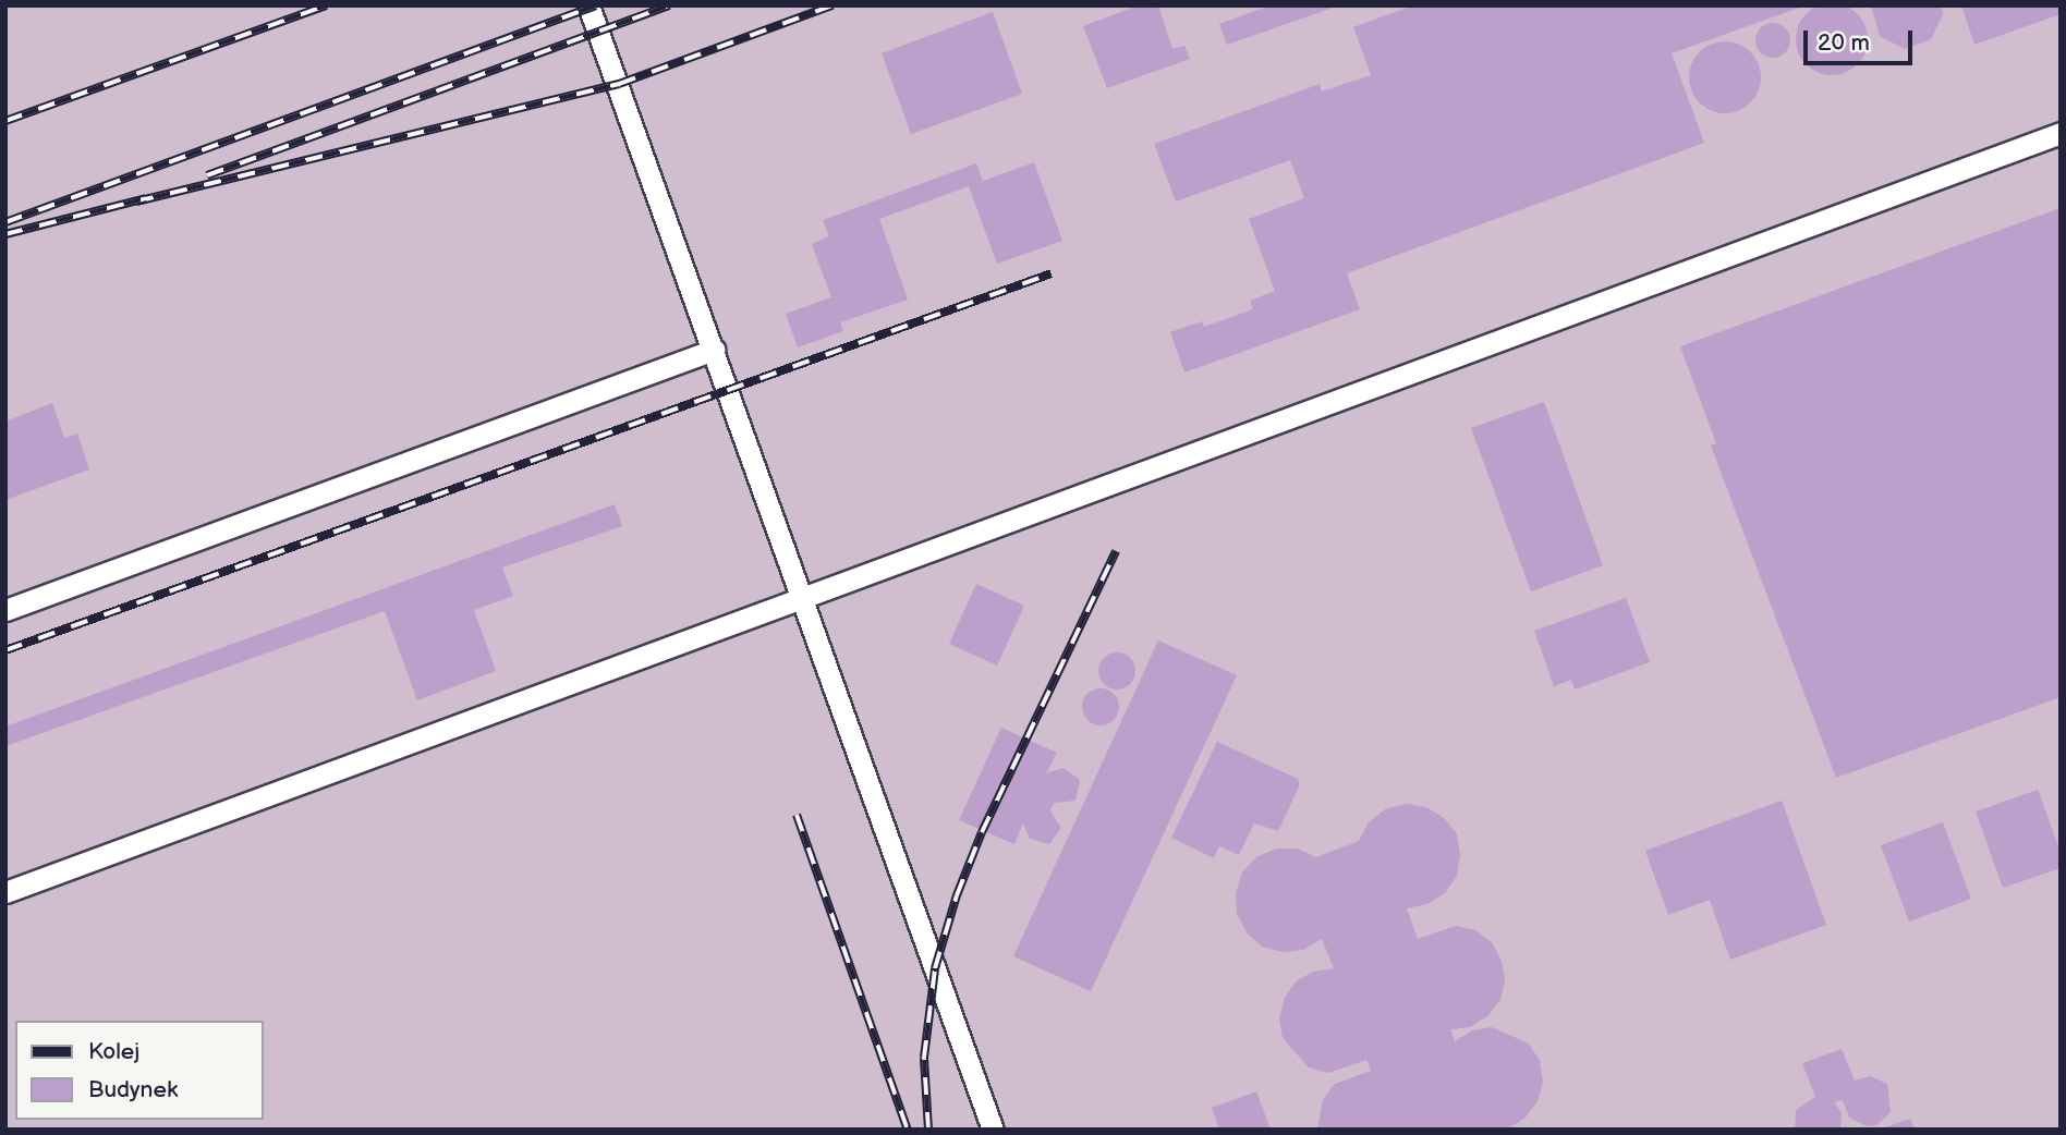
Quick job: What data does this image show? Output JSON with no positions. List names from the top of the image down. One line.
{"legend":["Kolej","Budynek"],"scale_bar":"20 m"}
